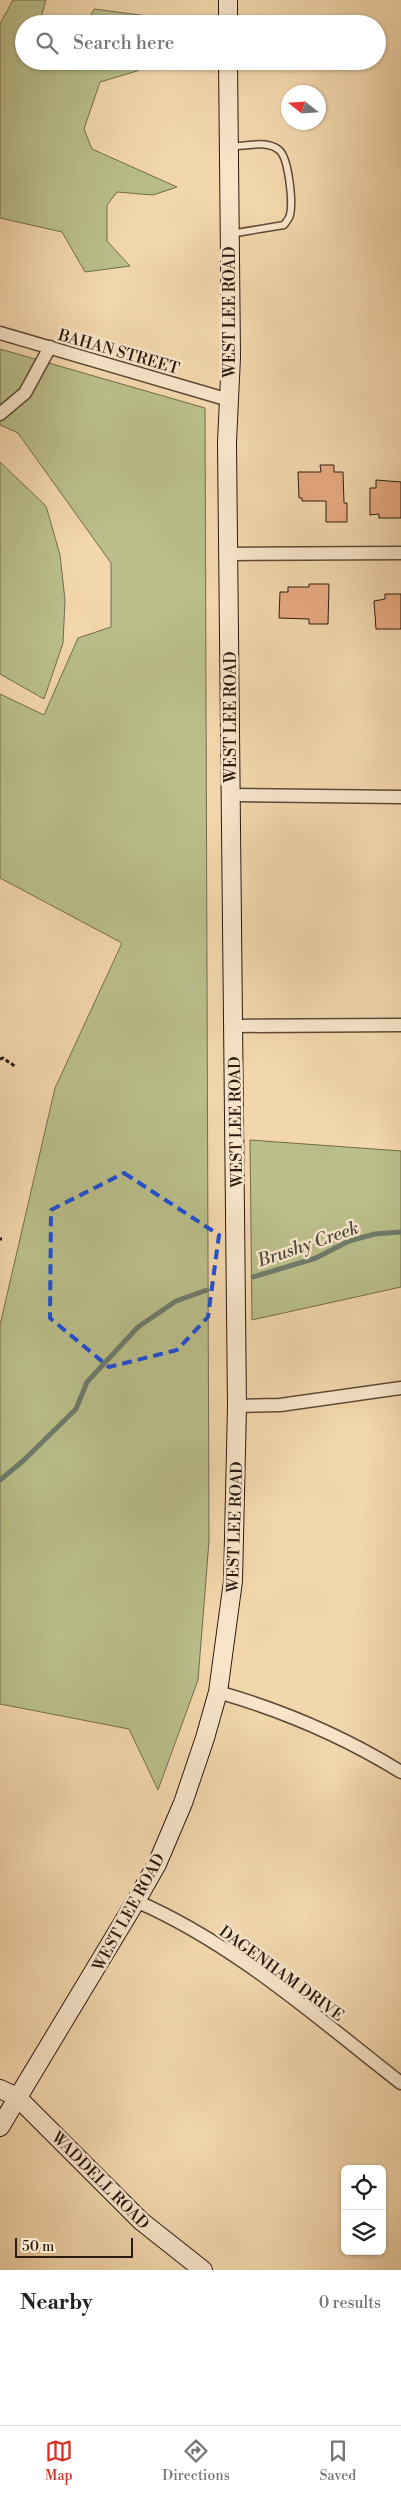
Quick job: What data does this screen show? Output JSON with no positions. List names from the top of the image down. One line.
{"streets":{"street":["WEST LEE ROAD","BAHAN STREET","DAGENHAM DRIVE","WADDELL ROAD"]},"crossings":[["WEST LEE ROAD","BAHAN STREET"],["WEST LEE ROAD","DAGENHAM DRIVE"],["WEST LEE ROAD","WADDELL ROAD"]],"water":["Brushy Creek"],"scale_bar":"50 m","north":"left","page":{"search":"Search here","scale":"50 m","heading":["Nearby","0 results"],"nav":["Map","Directions","Saved"]}}
